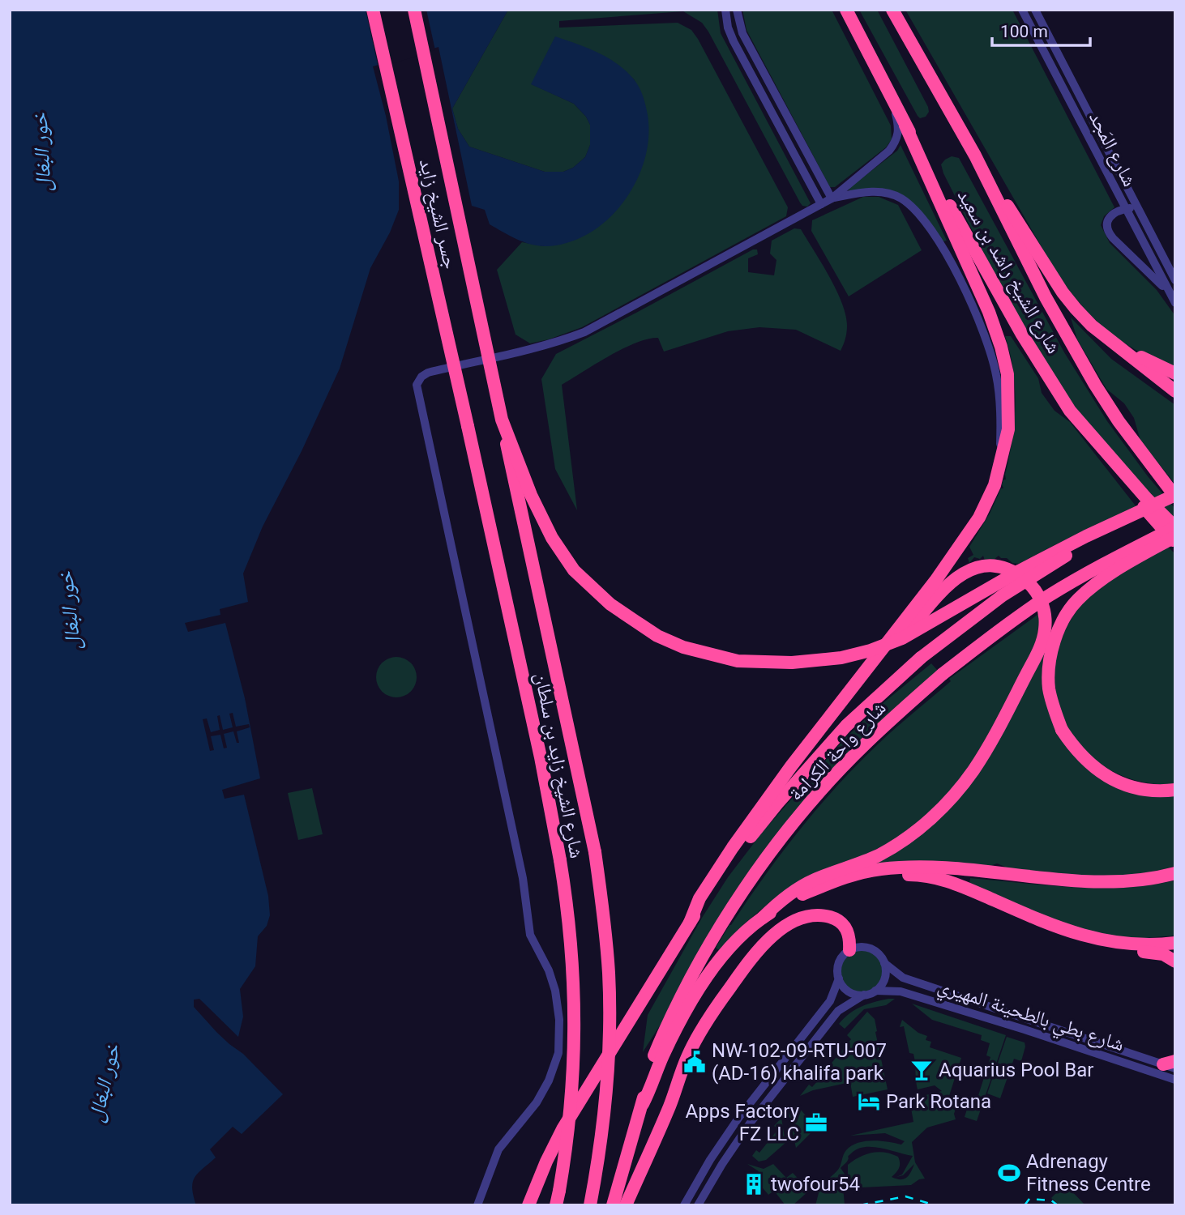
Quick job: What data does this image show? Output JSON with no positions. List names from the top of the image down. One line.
{"streets":{"highway":["جسر الشيخ زايد","شارع الشيخ راشد بن سعيد","شارع واحة الكرامة","شارع الشيخ زايد بن سلطان"],"street":["شارع المَجد","شارع بطي بالطحينة المهيري"]},"crossings":[["جسر الشيخ زايد","شارع الشيخ زايد بن سلطان"],["شارع الشيخ راشد بن سعيد","شارع واحة الكرامة"]],"water":["خور البغال"],"places":{"public building":["NW-102-09-RTU-007 (AD-16) khalifa park"],"bar":["Aquarius Pool Bar"],"hotel":["Park Rotana"],"office":["Apps Factory FZ LLC"],"sports":["Adrenagy Fitness Centre"],"building":["twofour54"]},"scale_bar":"100 m"}
